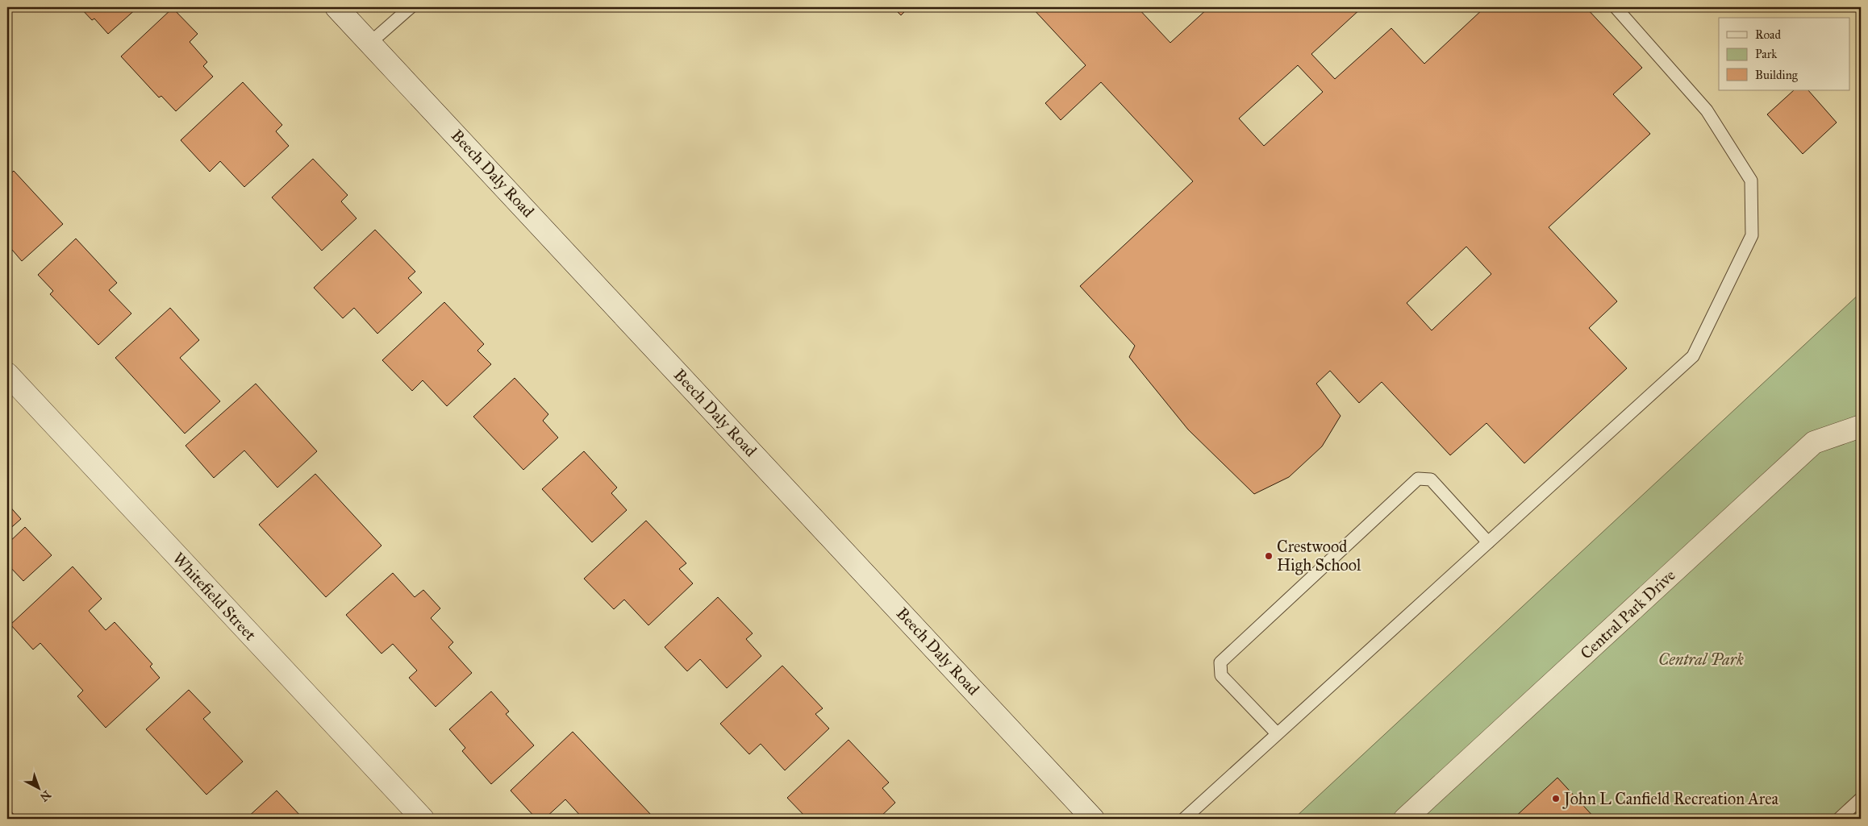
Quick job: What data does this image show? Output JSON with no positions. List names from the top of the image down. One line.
{"streets":{"street":["Beech Daly Road","Whitefield Street","Central Park Drive"]},"parks":["Central Park"],"places":["Crestwood High School","John L Canfield Recreation Area"],"legend":["Road","Park","Building"],"north":"bottom right"}
